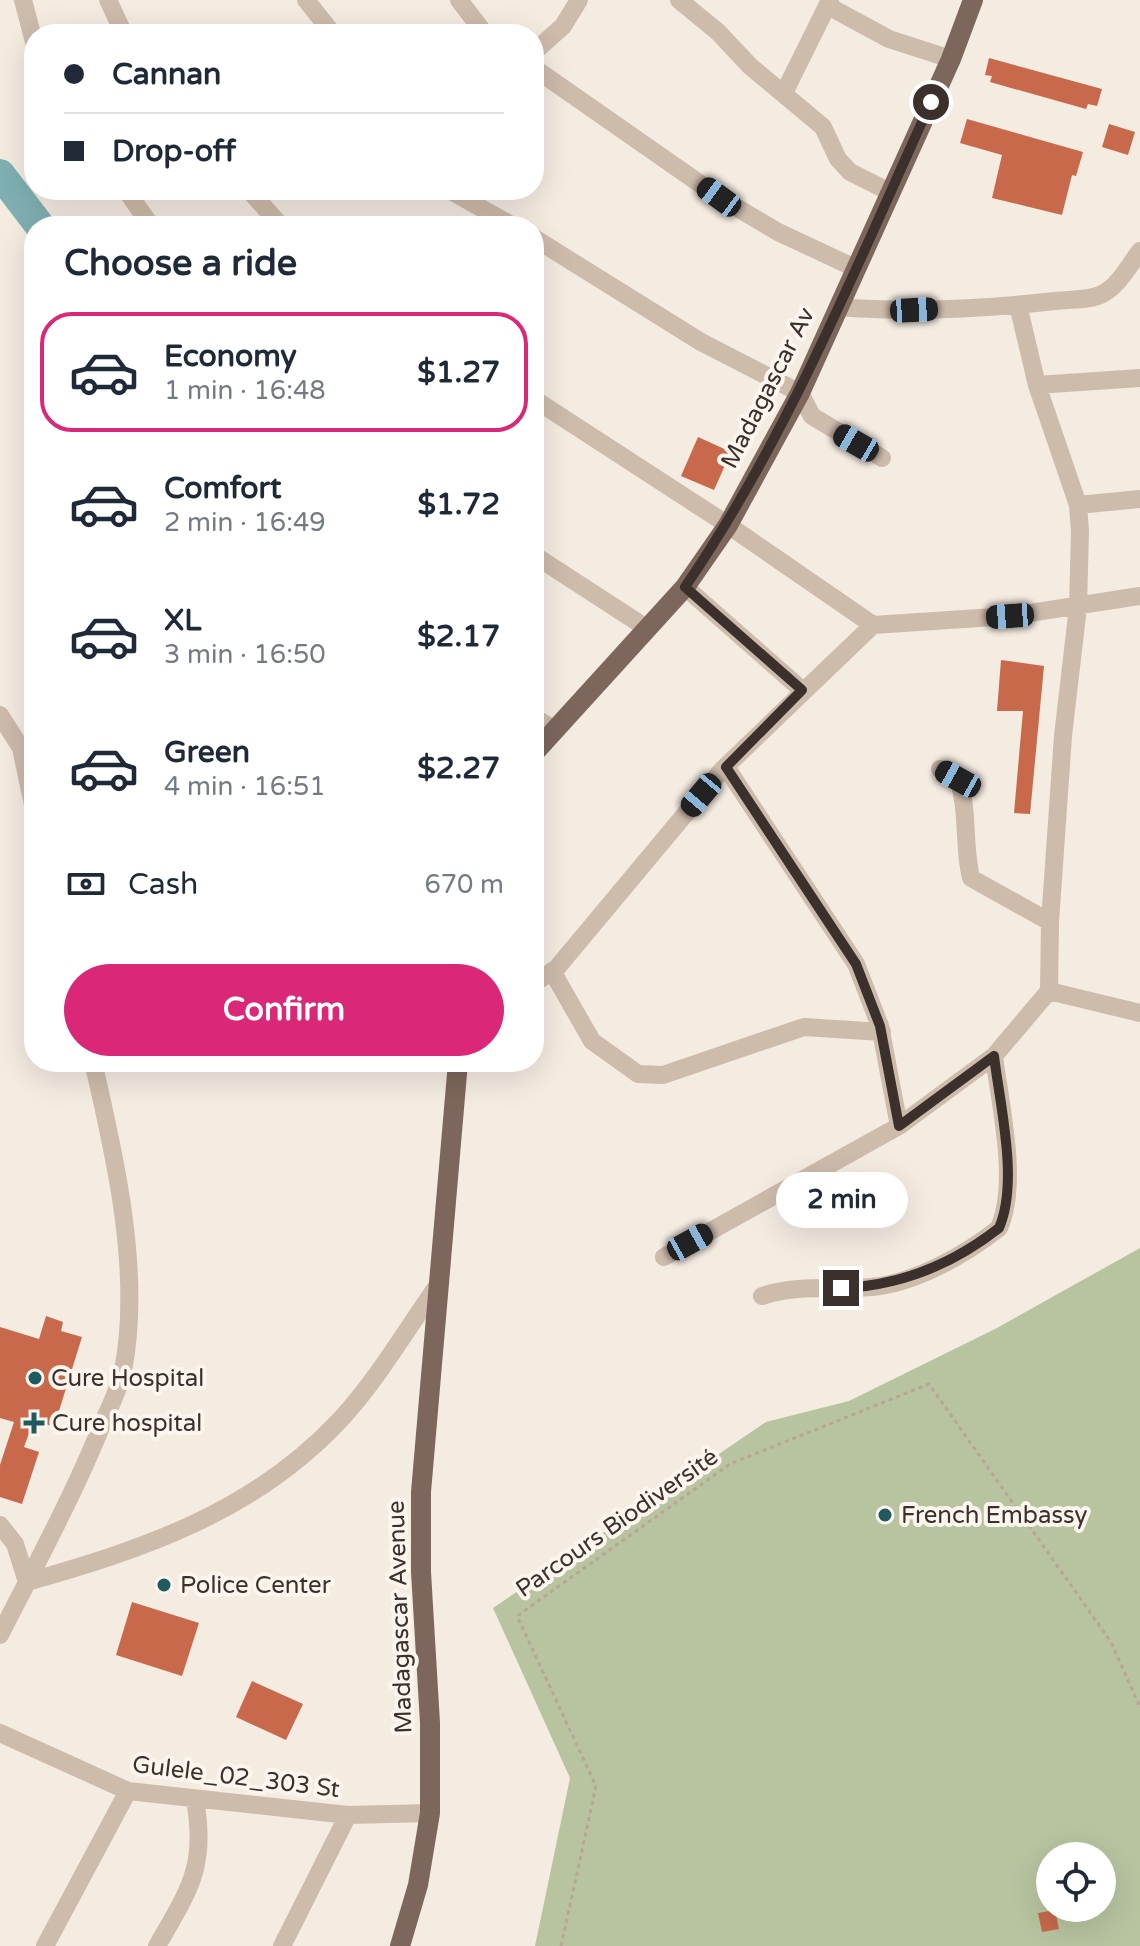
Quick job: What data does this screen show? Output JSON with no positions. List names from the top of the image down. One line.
{"streets":{"main road":["Madagascar Av","Madagascar Avenue"],"street":["Gulele_02_303 St"],"path":["Parcours Biodiversité"]},"crossings":[["Madagascar Avenue","Gulele_02_303 St"]],"places":{"other":["Cure Hospital","French Embassy","Police Center"],"health":["Cure hospital"]},"page":{"banner":["Cannan","Drop-off"],"heading":"Choose a ride","list":[{"name":"Economy","note":"1 min · 16:48","value":"$1.27"},{"name":"Comfort","note":"2 min · 16:49","value":"$1.72"},{"name":"XL","note":"3 min · 16:50","value":"$2.17"},{"name":"Green","note":"4 min · 16:51","value":"$2.27"}],"pay":["Cash","670 m"],"buttons":"Confirm","bubble":"2 min"}}
